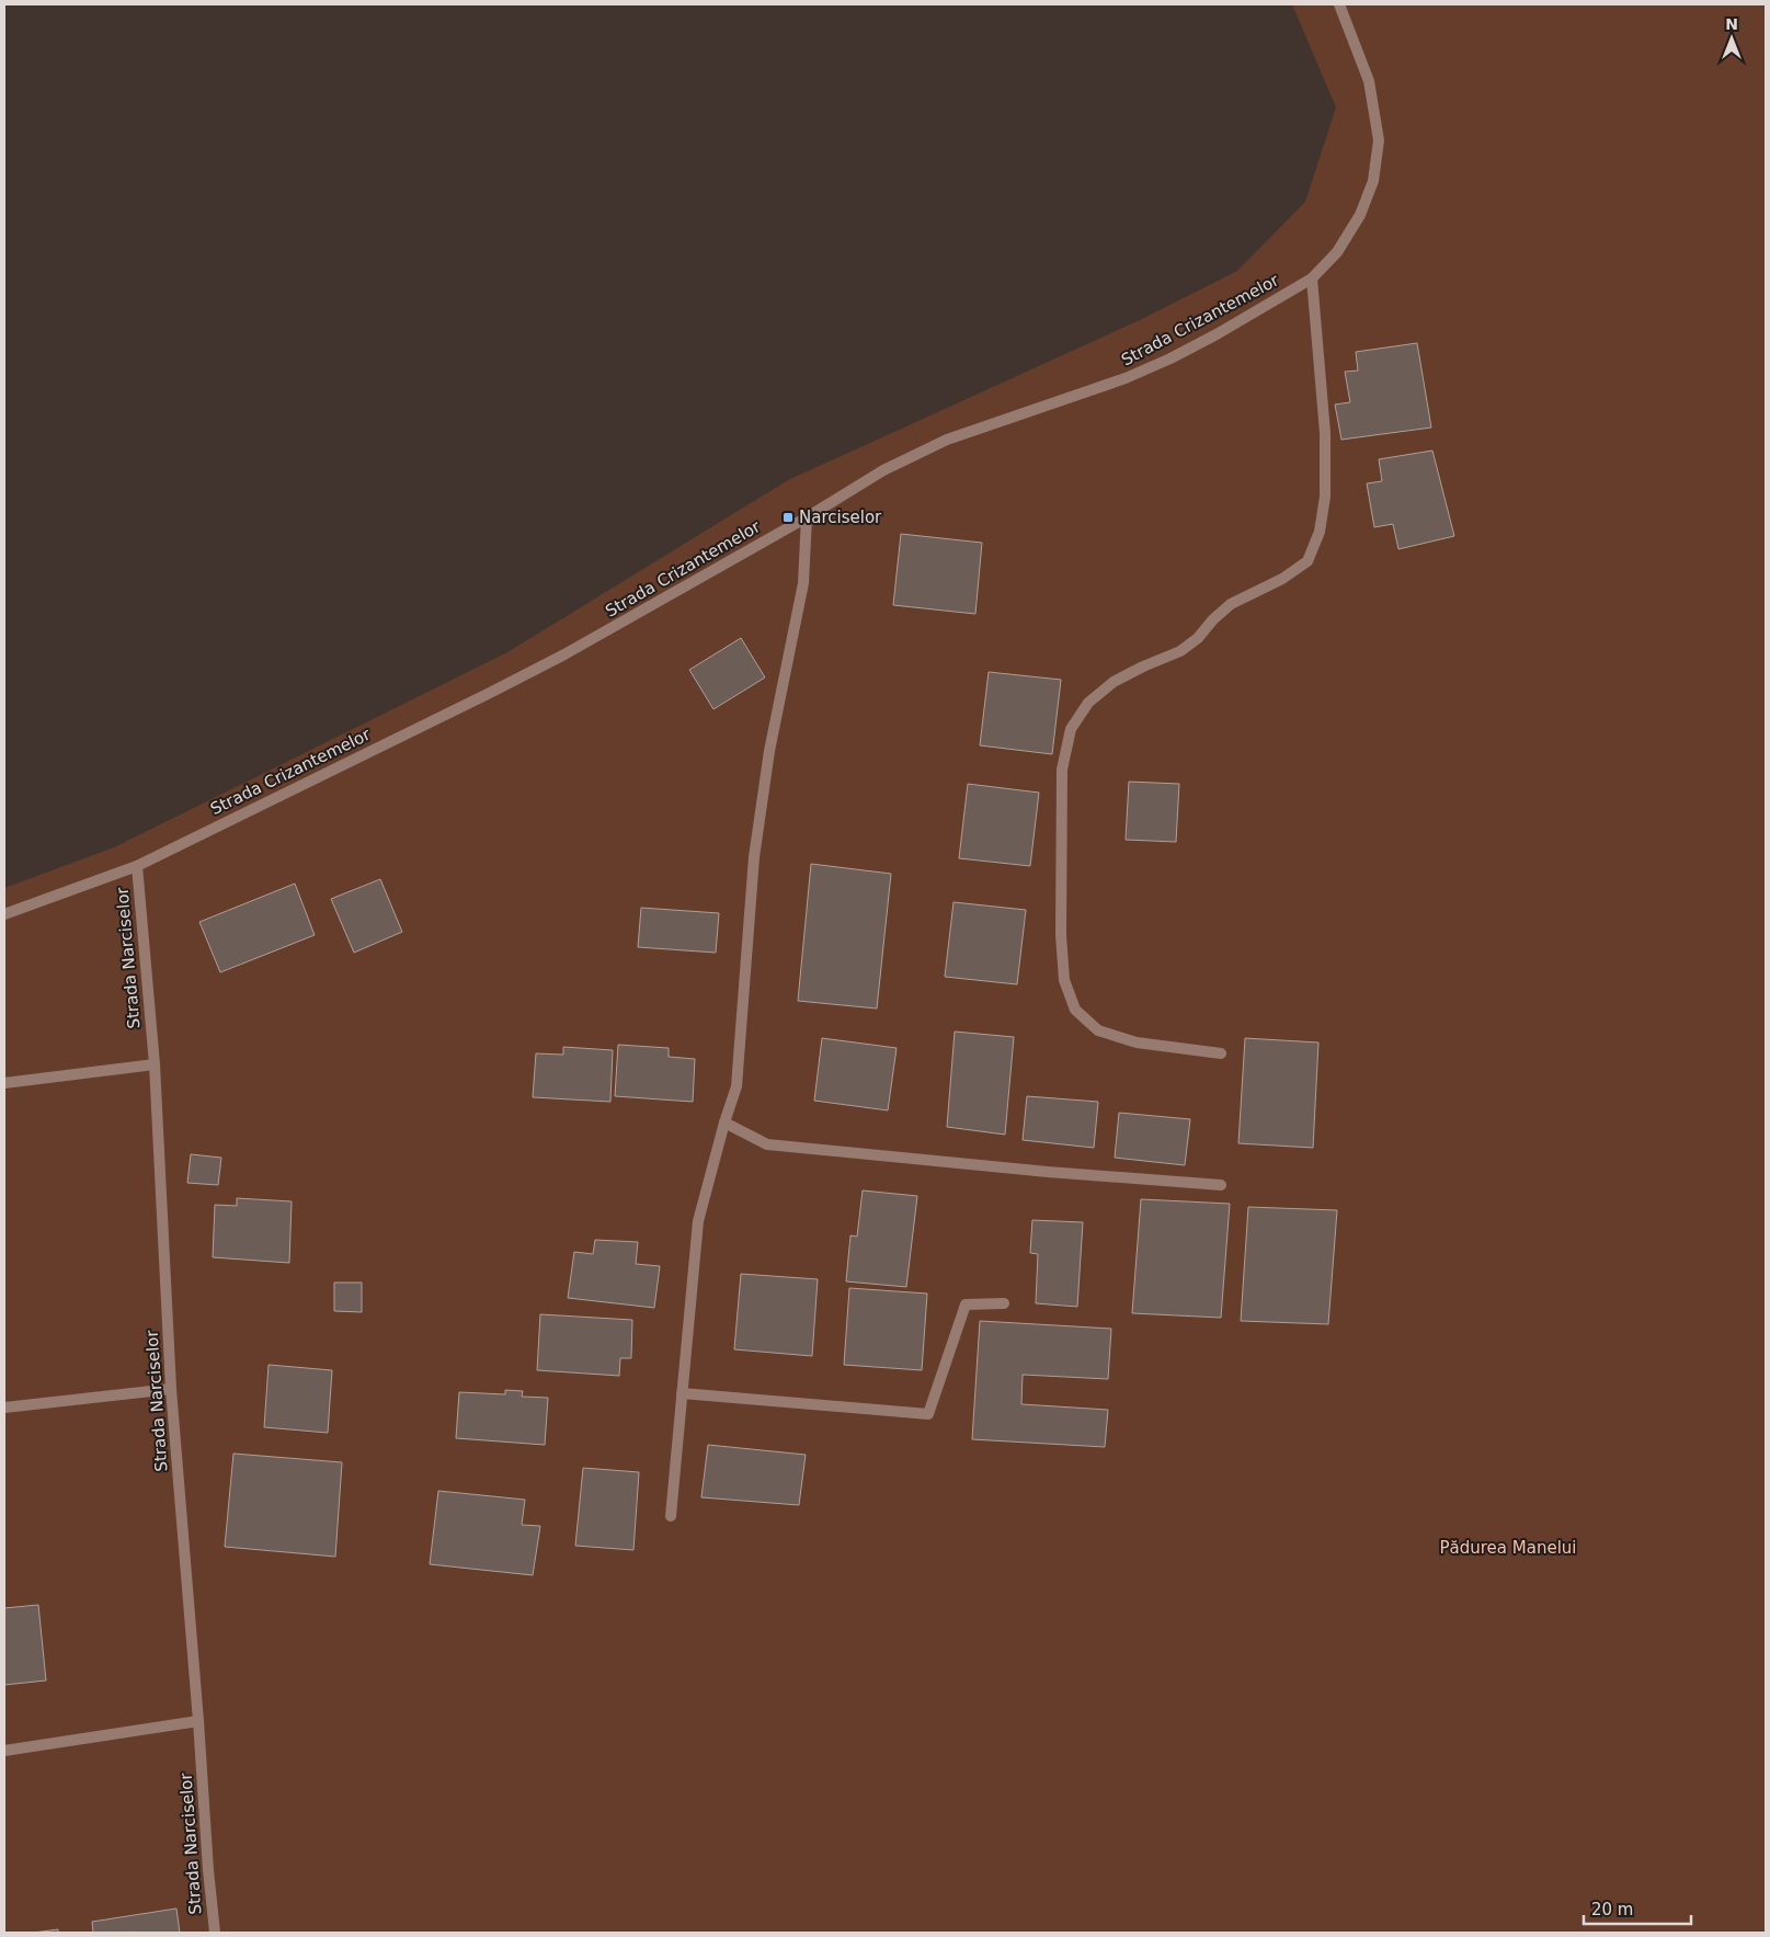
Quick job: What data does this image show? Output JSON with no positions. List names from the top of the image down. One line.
{"streets":{"street":["Strada Crizantemelor","Strada Narciselor"]},"crossings":[["Strada Crizantemelor","Strada Narciselor"]],"parks":["Pădurea Manelui"],"places":{"transit":["Narciselor"]},"scale_bar":"20 m","north":"top"}
